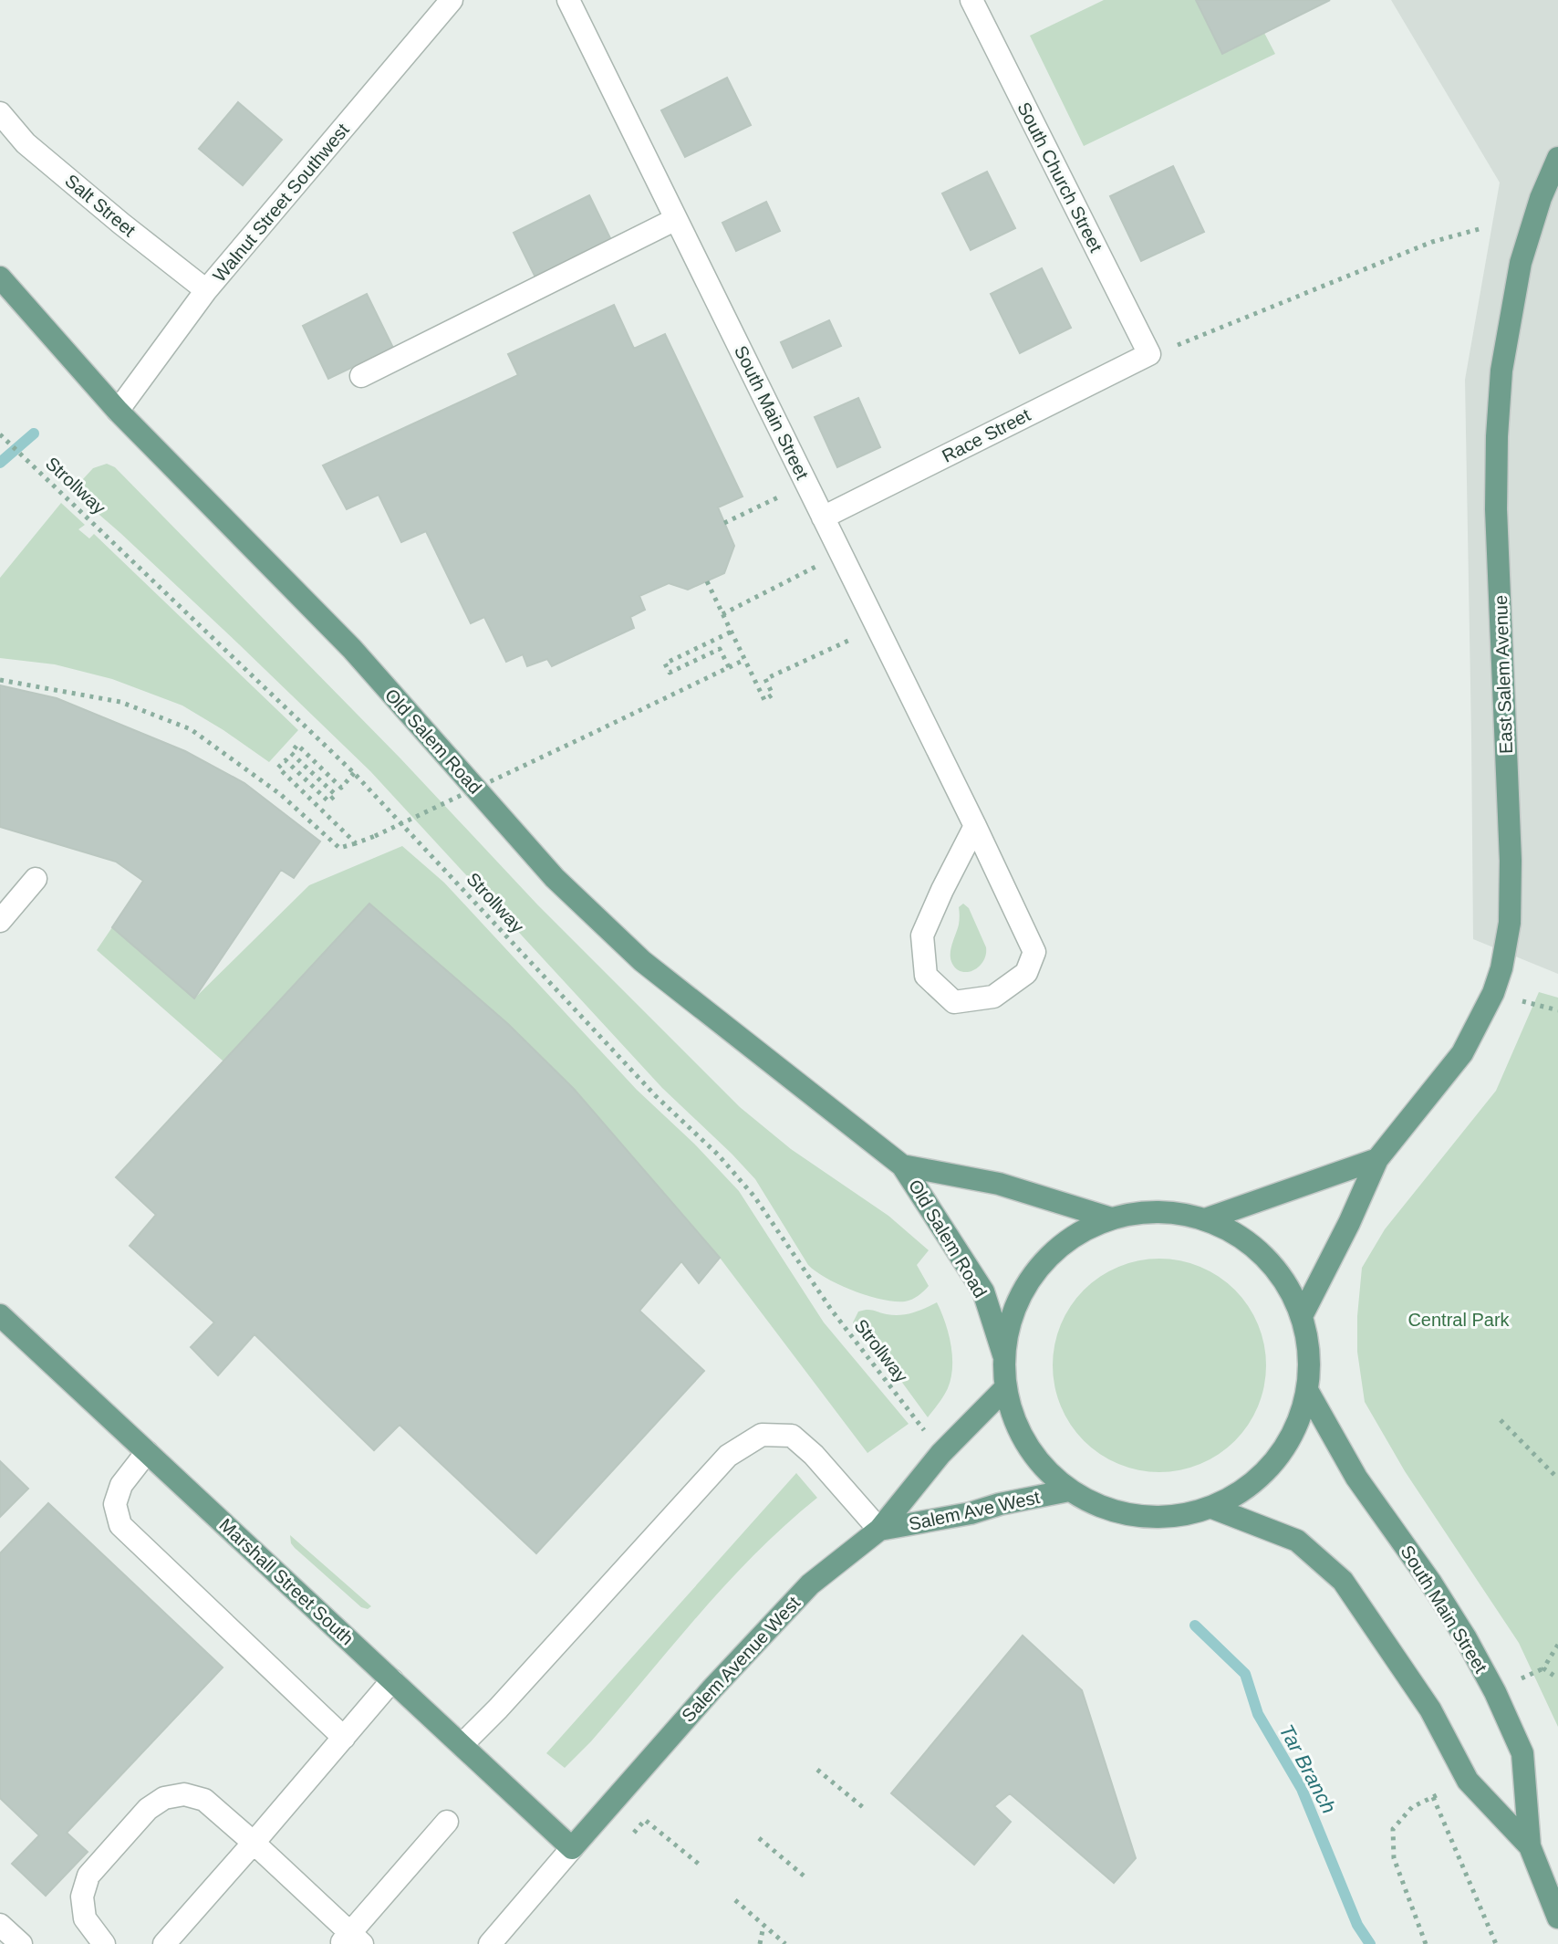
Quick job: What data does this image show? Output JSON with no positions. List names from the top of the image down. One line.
{"streets":{"main road":["South Main Street","East Salem Avenue","Old Salem Road","Salem Ave West","Marshall Street South","Salem Avenue West"],"street":["South Church Street","Walnut Street Southwest","Salt Street","Race Street"],"path":["Strollway"]},"crossings":[["South Church Street","Race Street"],["Walnut Street Southwest","Salt Street"],["Walnut Street Southwest","Old Salem Road"],["South Main Street","Race Street"],["Salem Ave West","Salem Avenue West"],["Marshall Street South","Salem Avenue West"]],"water":["Tar Branch"],"parks":["Central Park"]}
